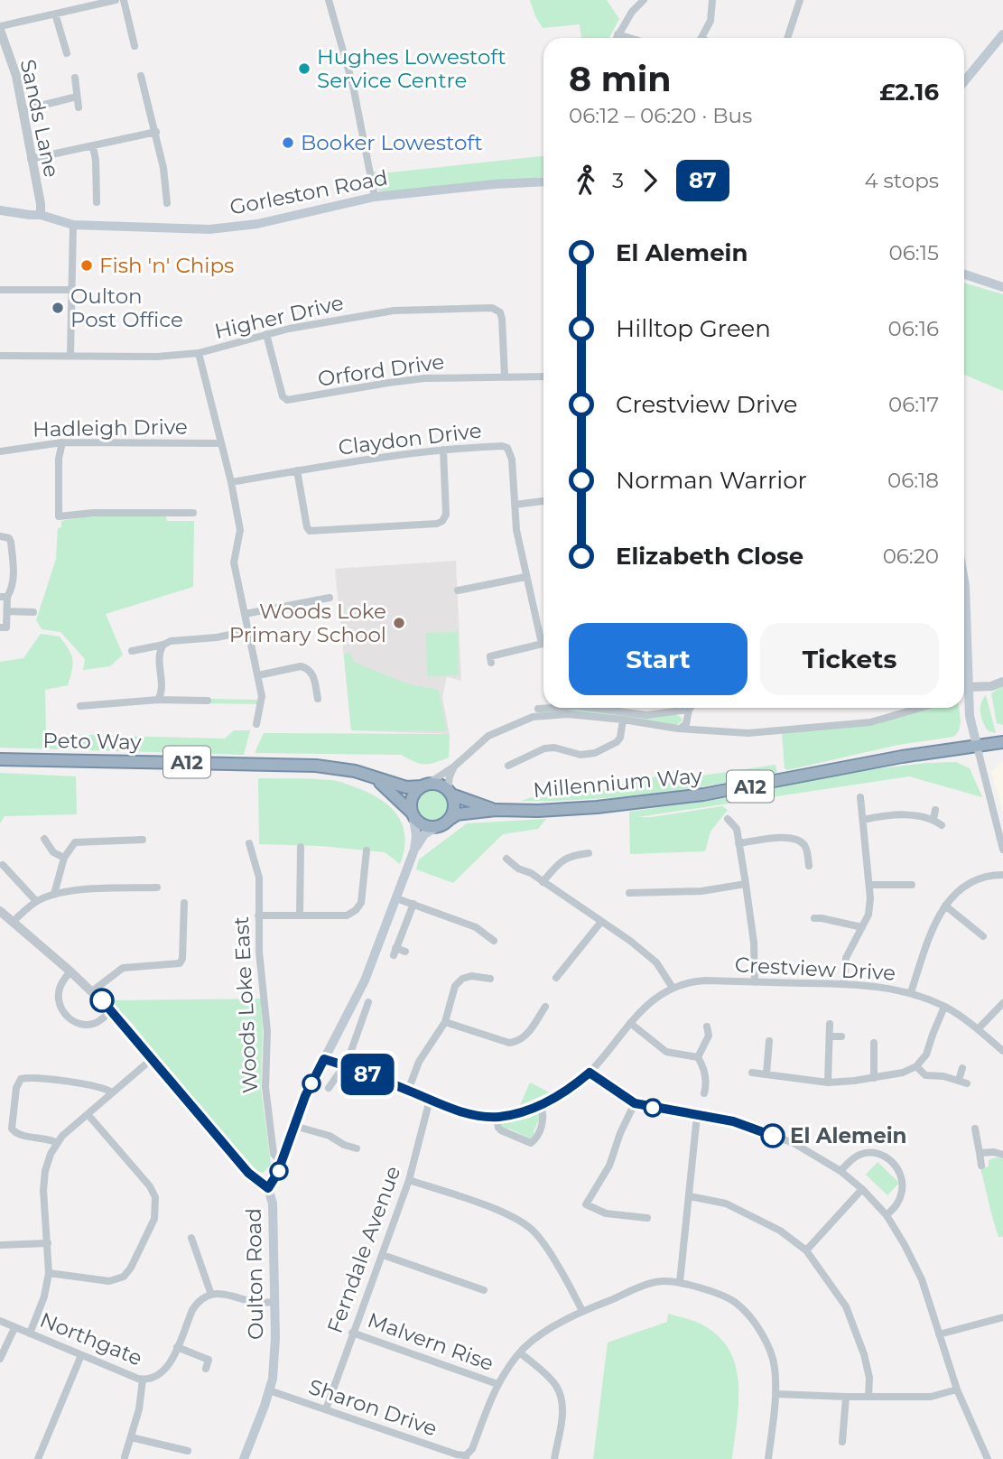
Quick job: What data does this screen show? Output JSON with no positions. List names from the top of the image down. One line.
{"streets":{"highway":["Peto Way","A12","Millennium Way"],"main road":["Gorleston Road","Oulton Road"],"street":["Sands Lane","Higher Drive","Orford Drive","Hadleigh Drive","Claydon Drive","Crestview Drive","Woods Loke East","Ferndale Avenue","Northgate","Malvern Rise","Sharon Drive"]},"crossings":[["Sands Lane","Gorleston Road"],["Higher Drive","Orford Drive"],["Peto Way","Millennium Way"],["Peto Way","Oulton Road"],["Millennium Way","Oulton Road"],["Crestview Drive","Ferndale Avenue"],["Crestview Drive","Oulton Road"],["Woods Loke East","Oulton Road"],["Ferndale Avenue","Malvern Rise"],["Ferndale Avenue","Sharon Drive"],["Oulton Road","Sharon Drive"]],"places":["Hughes Lowestoft Service Centre","Booker Lowestoft","Fish 'n' Chips","Oulton Post Office","Woods Loke Primary School","El Alemein"],"lines":["bus line 87"],"page":{"on_map":"87","heading":["8 min","06:12 – 06:20 · Bus","£2.16"],"legs":["3","87","4 stops"],"list":[{"name":"El Alemein","value":"06:15"},{"name":"Hilltop Green","value":"06:16"},{"name":"Crestview Drive","value":"06:17"},{"name":"Norman Warrior","value":"06:18"},{"name":"Elizabeth Close","value":"06:20"}],"buttons":["Start","Tickets"]}}
